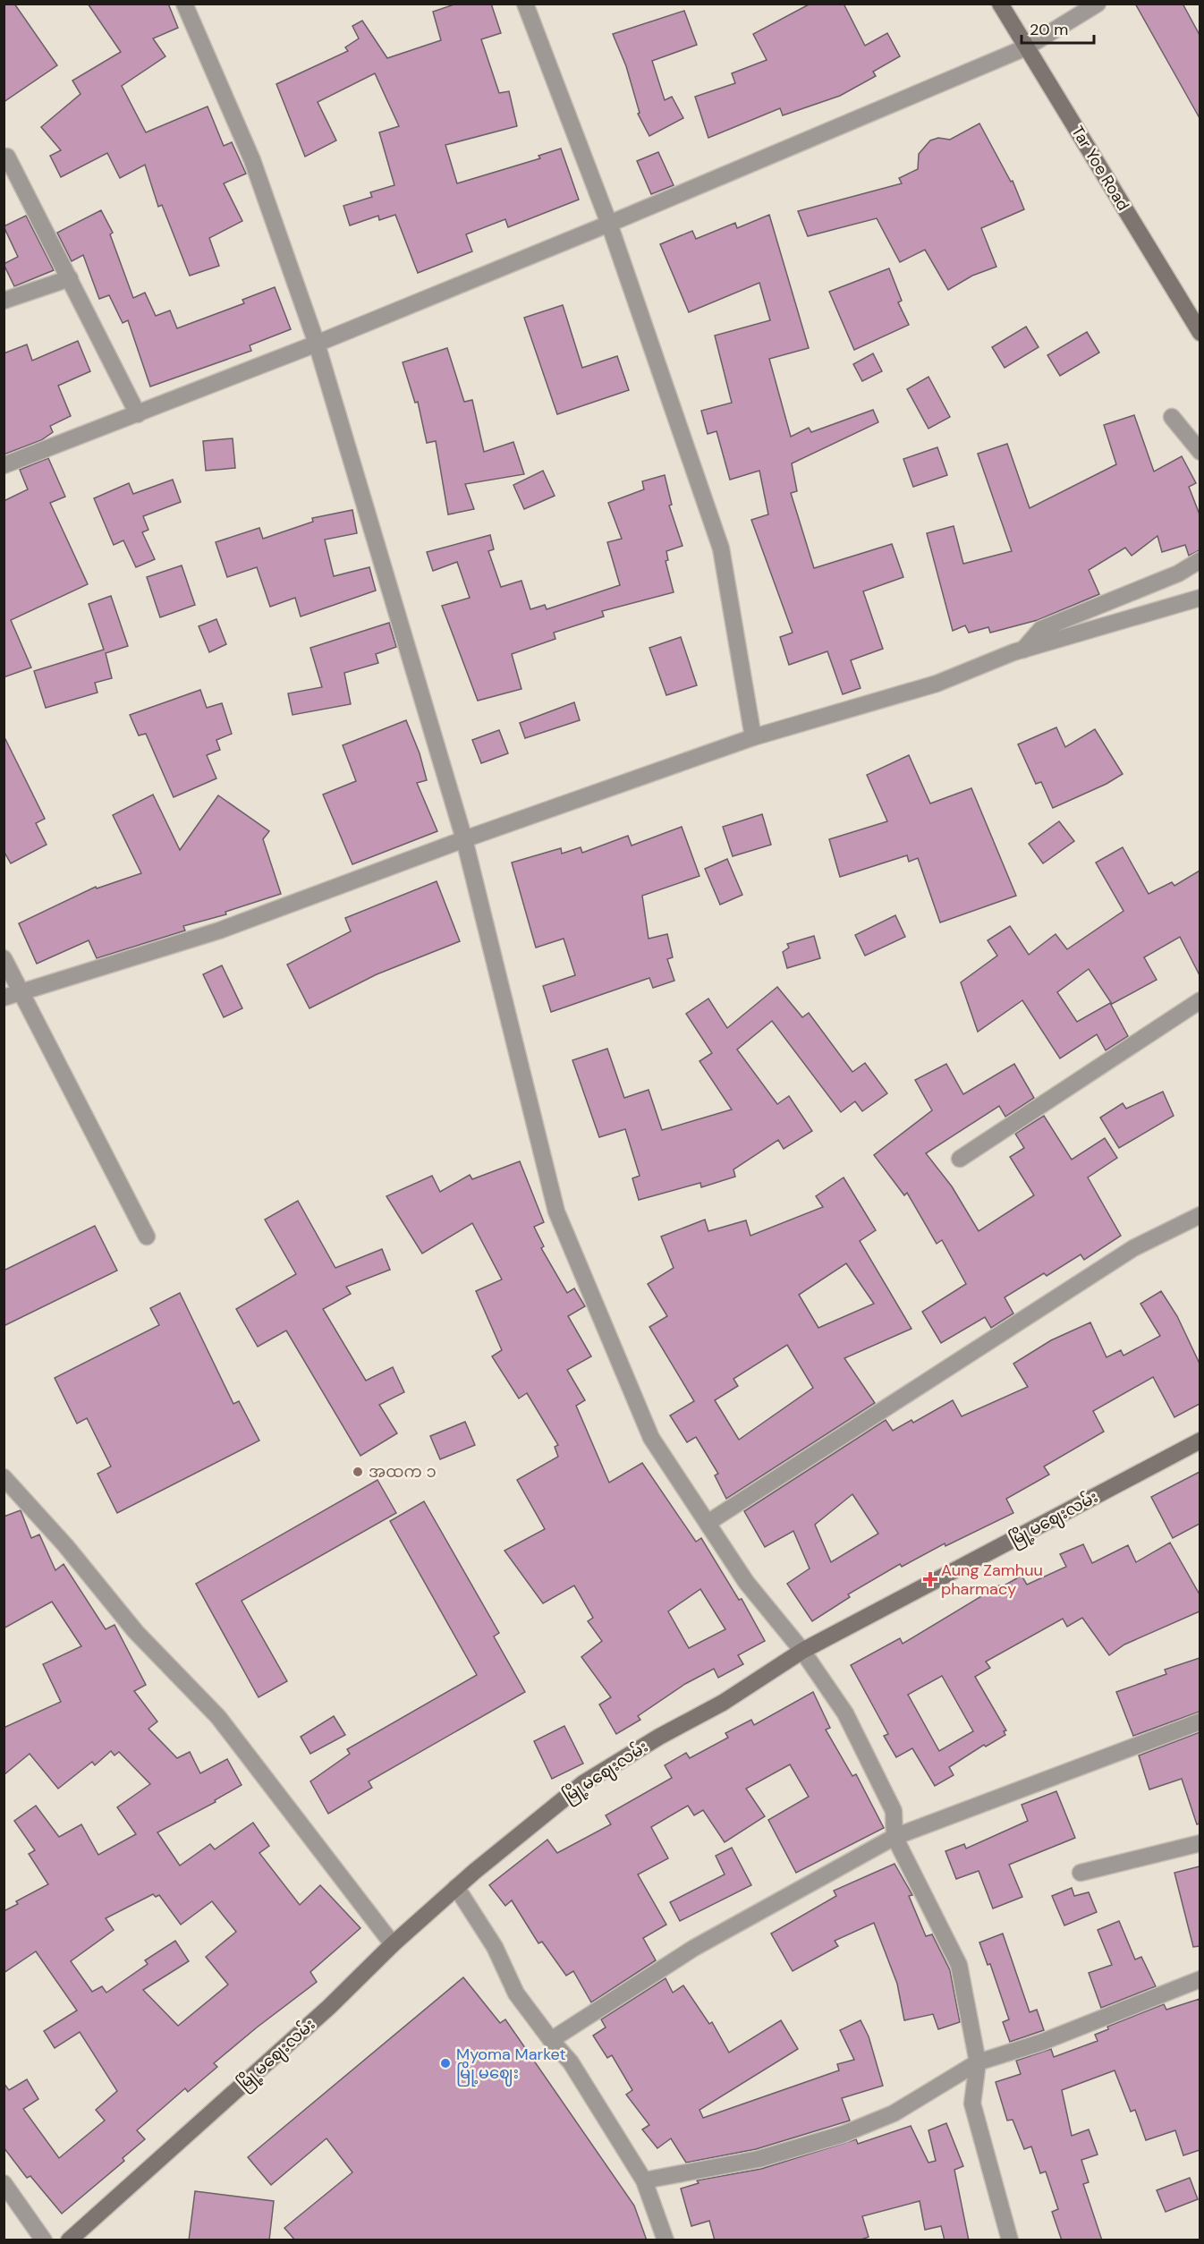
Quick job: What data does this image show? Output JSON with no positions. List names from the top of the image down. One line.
{"streets":{"main road":["Tar Yoe Road","မြို့မဈေးလမ်း"]},"places":{"other":["အထက ၁","Myoma Market မြို့မဈေး"],"health":["Aung Zamhuu pharmacy"]},"scale_bar":"20 m"}
